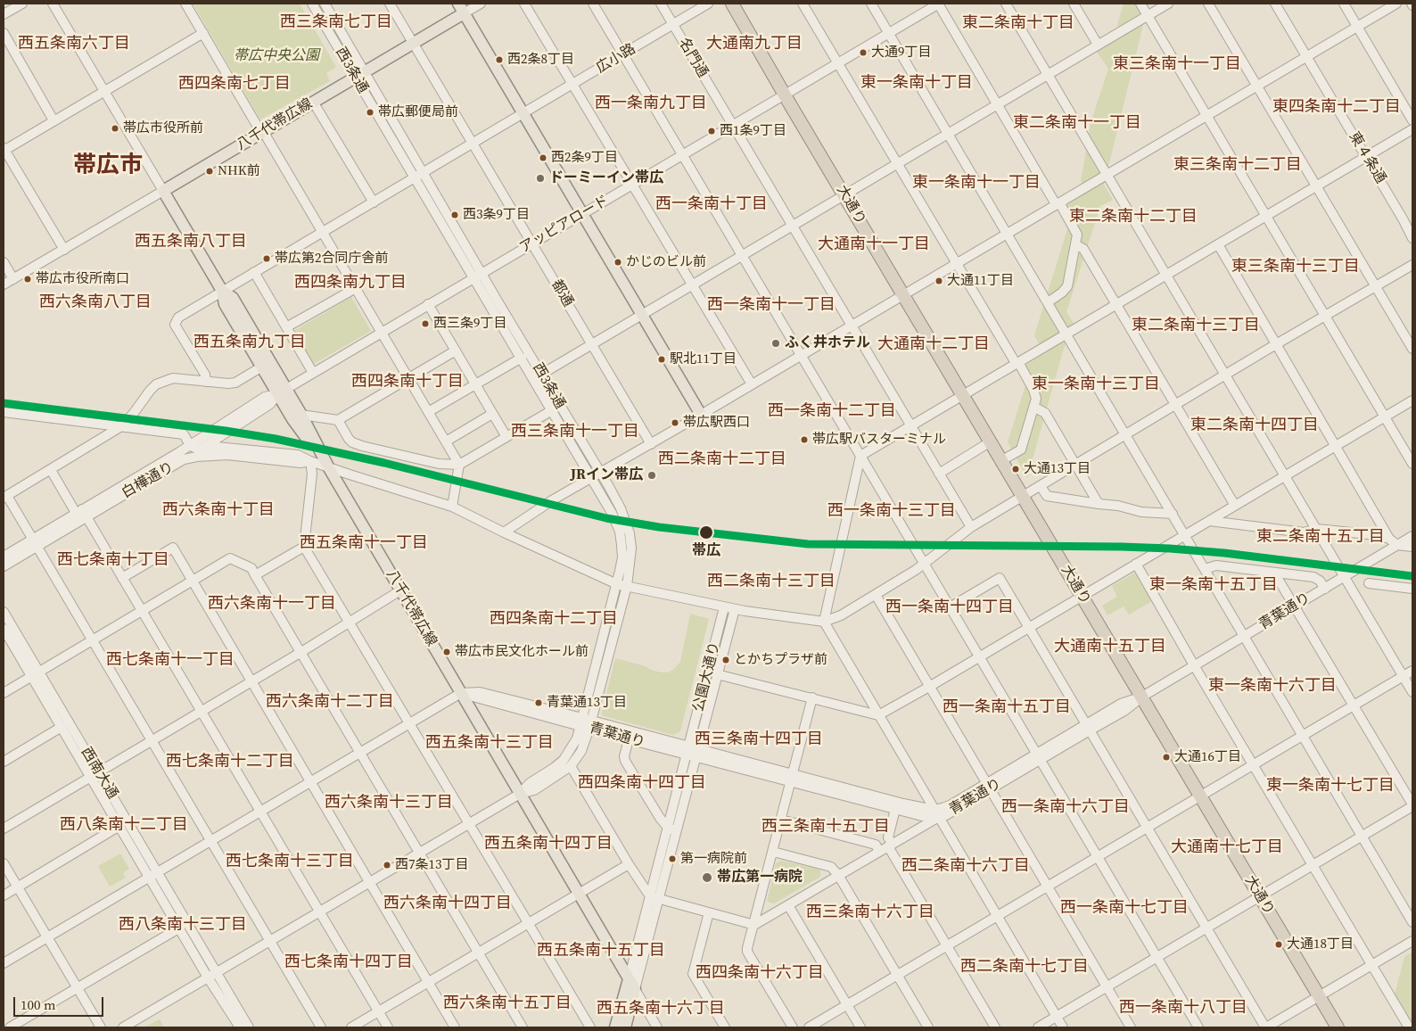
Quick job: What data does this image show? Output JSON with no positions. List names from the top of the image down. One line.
{"streets":{"highway":["大通り"],"main road":["八千代帯広線"],"street":["名門通","広小路","西3条通","東４条通","アッピアロード","都通","白樺通り","青葉通り","公園大通り","西南大通"]},"crossings":[["名門通","広小路"],["名門通","アッピアロード"],["広小路","西3条通"],["広小路","八千代帯広線"],["広小路","都通"],["西3条通","八千代帯広線"],["西3条通","アッピアロード"],["西3条通","白樺通り"],["西3条通","青葉通り"],["八千代帯広線","アッピアロード"],["八千代帯広線","都通"],["八千代帯広線","白樺通り"],["八千代帯広線","青葉通り"],["八千代帯広線","公園大通り"],["大通り","アッピアロード"],["大通り","青葉通り"],["アッピアロード","都通"],["白樺通り","公園大通り"],["青葉通り","公園大通り"]],"districts":["西三条南七丁目","東二条南十丁目","西五条南六丁目","大通南九丁目","東三条南十一丁目","東一条南十丁目","西四条南七丁目","西一条南九丁目","東四条南十二丁目","東二条南十一丁目","東三条南十二丁目","帯広市","東一条南十一丁目","西一条南十丁目","東二条南十二丁目","西五条南八丁目","大通南十一丁目","東三条南十三丁目","西四条南九丁目","西六条南八丁目","西一条南十一丁目","東二条南十三丁目","西五条南九丁目","大通南十二丁目","西四条南十丁目","東一条南十三丁目","西一条南十二丁目","東二条南十四丁目","西三条南十一丁目","西二条南十二丁目","西六条南十丁目","西一条南十三丁目","東二条南十五丁目","西五条南十一丁目","西七条南十丁目","西二条南十三丁目","東一条南十五丁目","西六条南十一丁目","西一条南十四丁目","西四条南十二丁目","大通南十五丁目","西七条南十一丁目","東一条南十六丁目","西六条南十二丁目","西一条南十五丁目","西三条南十四丁目","西五条南十三丁目","西七条南十二丁目","西四条南十四丁目","東一条南十七丁目","西六条南十三丁目","西一条南十六丁目","西八条南十二丁目","西三条南十五丁目","西五条南十四丁目","大通南十七丁目","西七条南十三丁目","西二条南十六丁目","西六条南十四丁目","西一条南十七丁目","西三条南十六丁目","西八条南十三丁目","西五条南十五丁目","西七条南十四丁目","西二条南十七丁目","西四条南十六丁目","西六条南十五丁目","西一条南十八丁目","西五条南十六丁目"],"parks":["帯広中央公園"],"places":["大通9丁目","西2条8丁目","帯広郵便局前","帯広市役所前","西1条9丁目","西2条9丁目","NHK前","ドーミーイン帯広","西3条9丁目","帯広第2合同庁舎前","かじのビル前","帯広市役所南口","大通11丁目","西三条9丁目","ふく井ホテル","駅北11丁目","帯広駅西口","帯広駅バスターミナル","大通13丁目","JRイン帯広","帯広","帯広市民文化ホール前","とかちプラザ前","青葉通13丁目","大通16丁目","第一病院前","西7条13丁目","帯広第一病院","大通18丁目"],"scale_bar":"100 m"}
